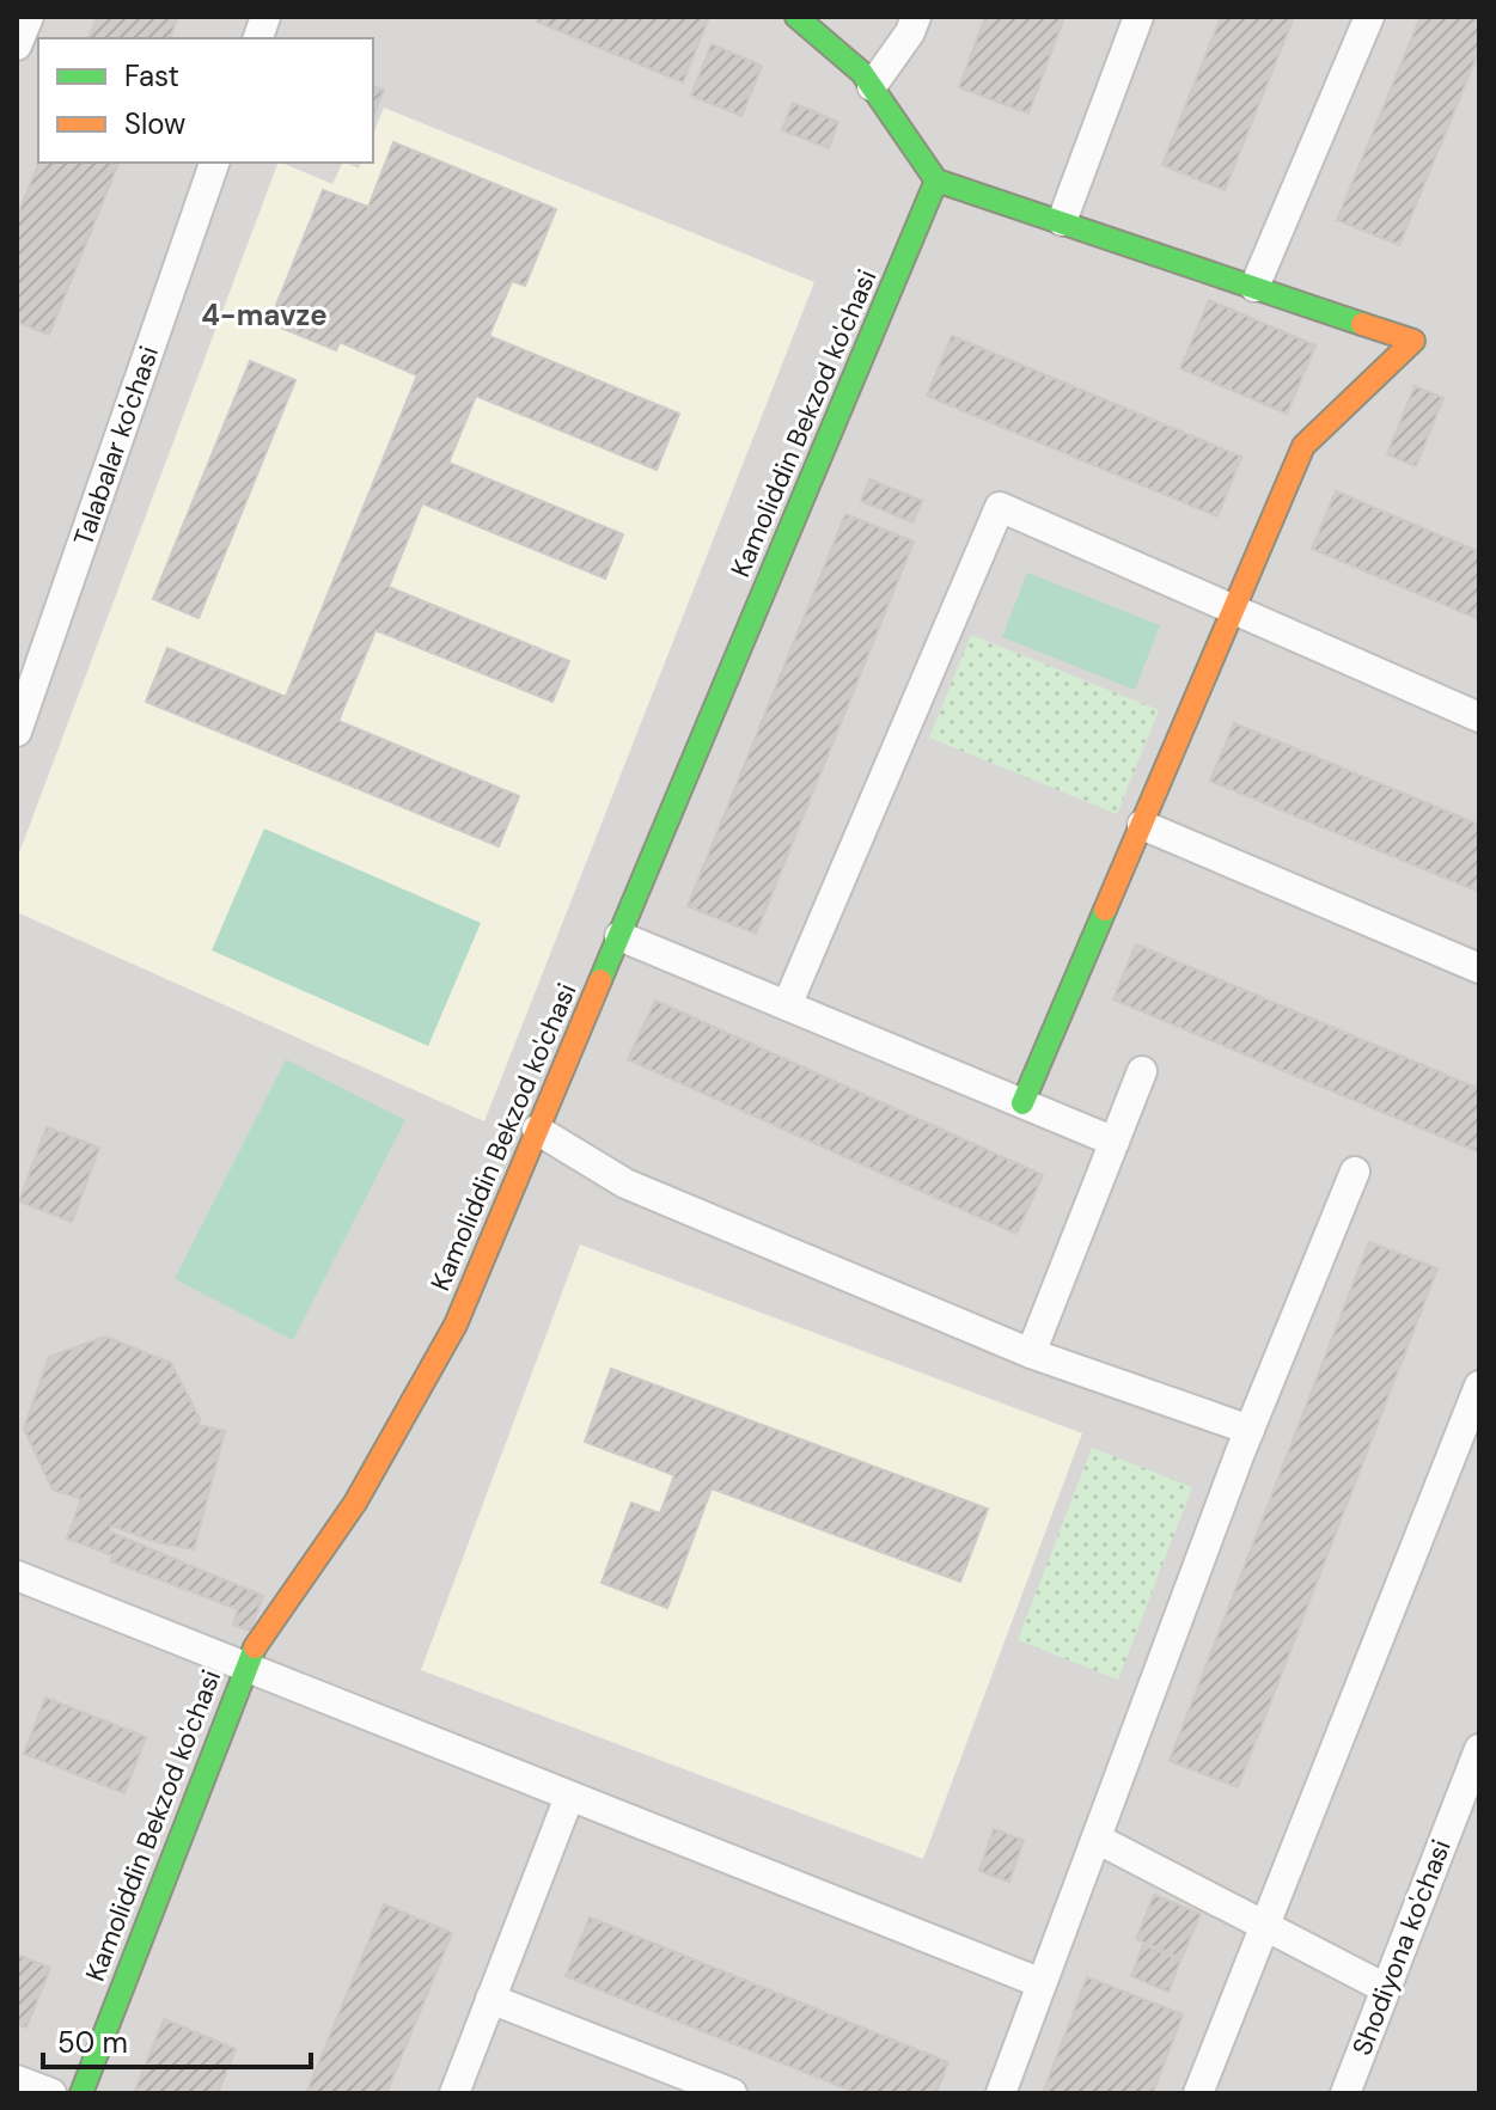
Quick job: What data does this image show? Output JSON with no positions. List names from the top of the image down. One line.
{"streets":{"street":["Kamoliddin Bekzod ko'chasi","Talabalar ko'chasi","Shodiyona ko'chasi"]},"districts":["4-mavze"],"legend":["Fast","Slow"],"scale_bar":"50 m"}
